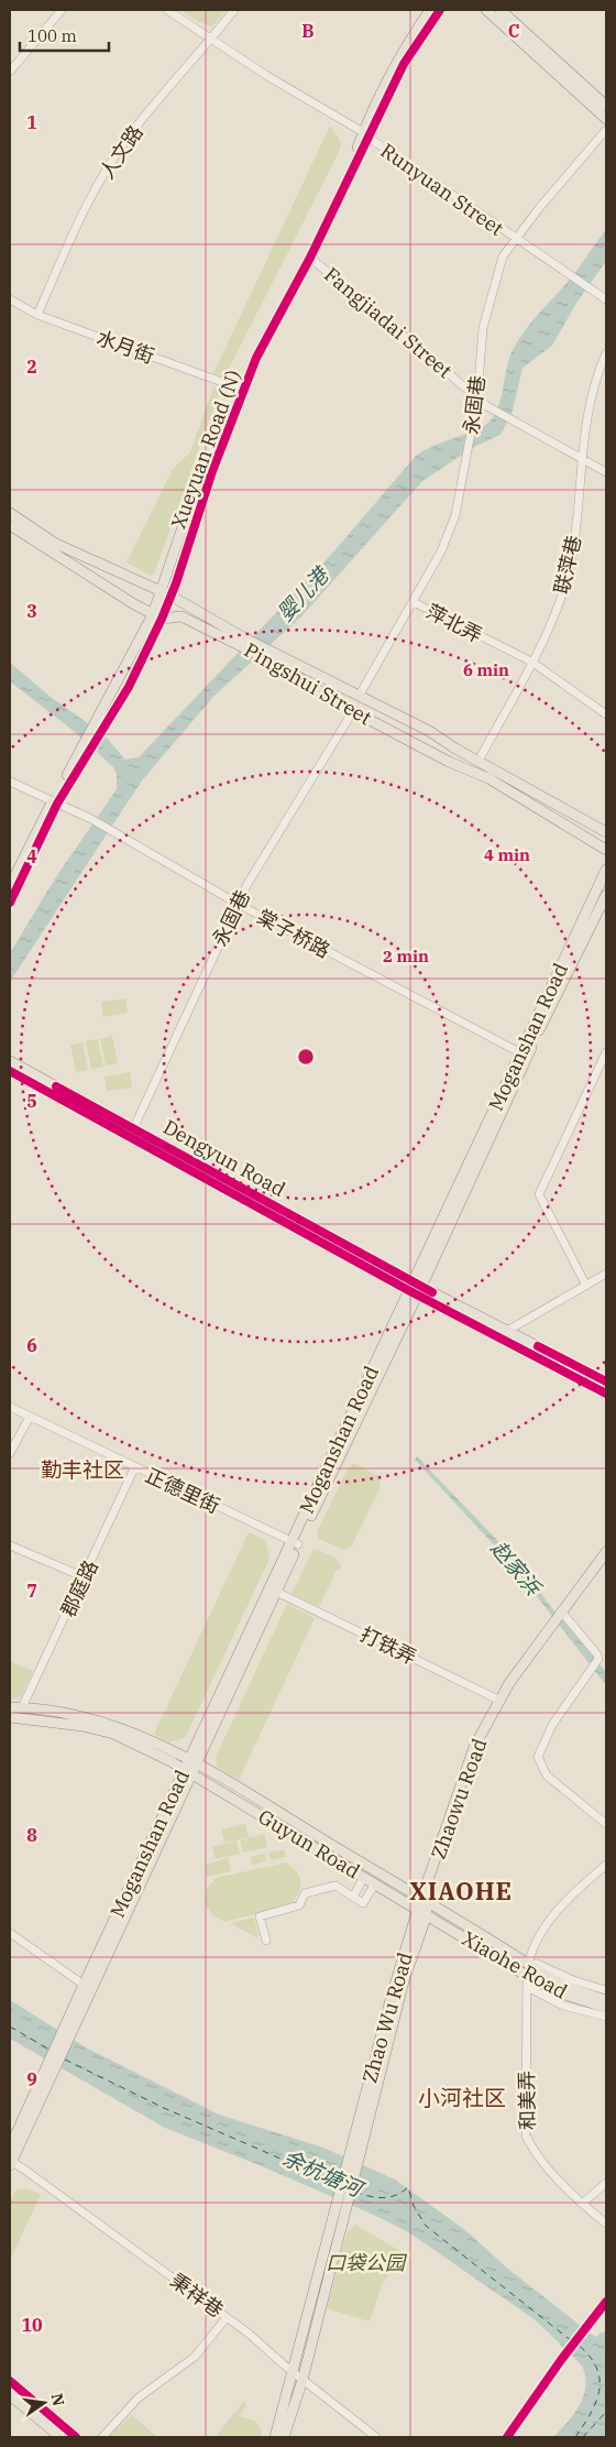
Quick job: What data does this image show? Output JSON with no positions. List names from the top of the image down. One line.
{"streets":{"main road":["Xueyuan Road (N)","Pingshui Street","Moganshan Road","Dengyun Road","Zhaowu Road","Guyun Road","Xiaohe Road"],"street":["人文路","Runyuan Street","Fangjiadai Street","水月街","永固巷","联萍巷","萍北弄","棠子桥路","正德里街","郡庭路","打铁弄","和美弄","秉祥巷"]},"crossings":[["人文路","Runyuan Street"],["人文路","水月街"],["Runyuan Street","永固巷"],["Runyuan Street","Xueyuan Road (N)"],["Fangjiadai Street","永固巷"],["Fangjiadai Street","Xueyuan Road (N)"],["Fangjiadai Street","联萍巷"],["水月街","Xueyuan Road (N)"],["永固巷","萍北弄"],["永固巷","Pingshui Street"],["永固巷","棠子桥路"],["永固巷","Dengyun Road"],["Xueyuan Road (N)","Pingshui Street"],["Xueyuan Road (N)","棠子桥路"],["联萍巷","萍北弄"],["联萍巷","Pingshui Street"],["棠子桥路","Moganshan Road"],["Moganshan Road","Dengyun Road"],["Moganshan Road","正德里街"],["Moganshan Road","打铁弄"],["Moganshan Road","Guyun Road"],["正德里街","郡庭路"],["打铁弄","Zhaowu Road"],["Zhaowu Road","Guyun Road"],["Zhaowu Road","Xiaohe Road"],["Guyun Road","Xiaohe Road"],["Xiaohe Road","和美弄"]],"districts":["勤丰社区","XIAOHE","小河社区"],"water":["婴儿港","赵家浜","余杭塘河"],"parks":["口袋公园"],"scale_bar":"100 m","north":"right","grid":{"columns":["B","C"],"rows":["1","2","3","4","5","6","7","8","9","10"]},"rings":["6 min","4 min","2 min"]}
